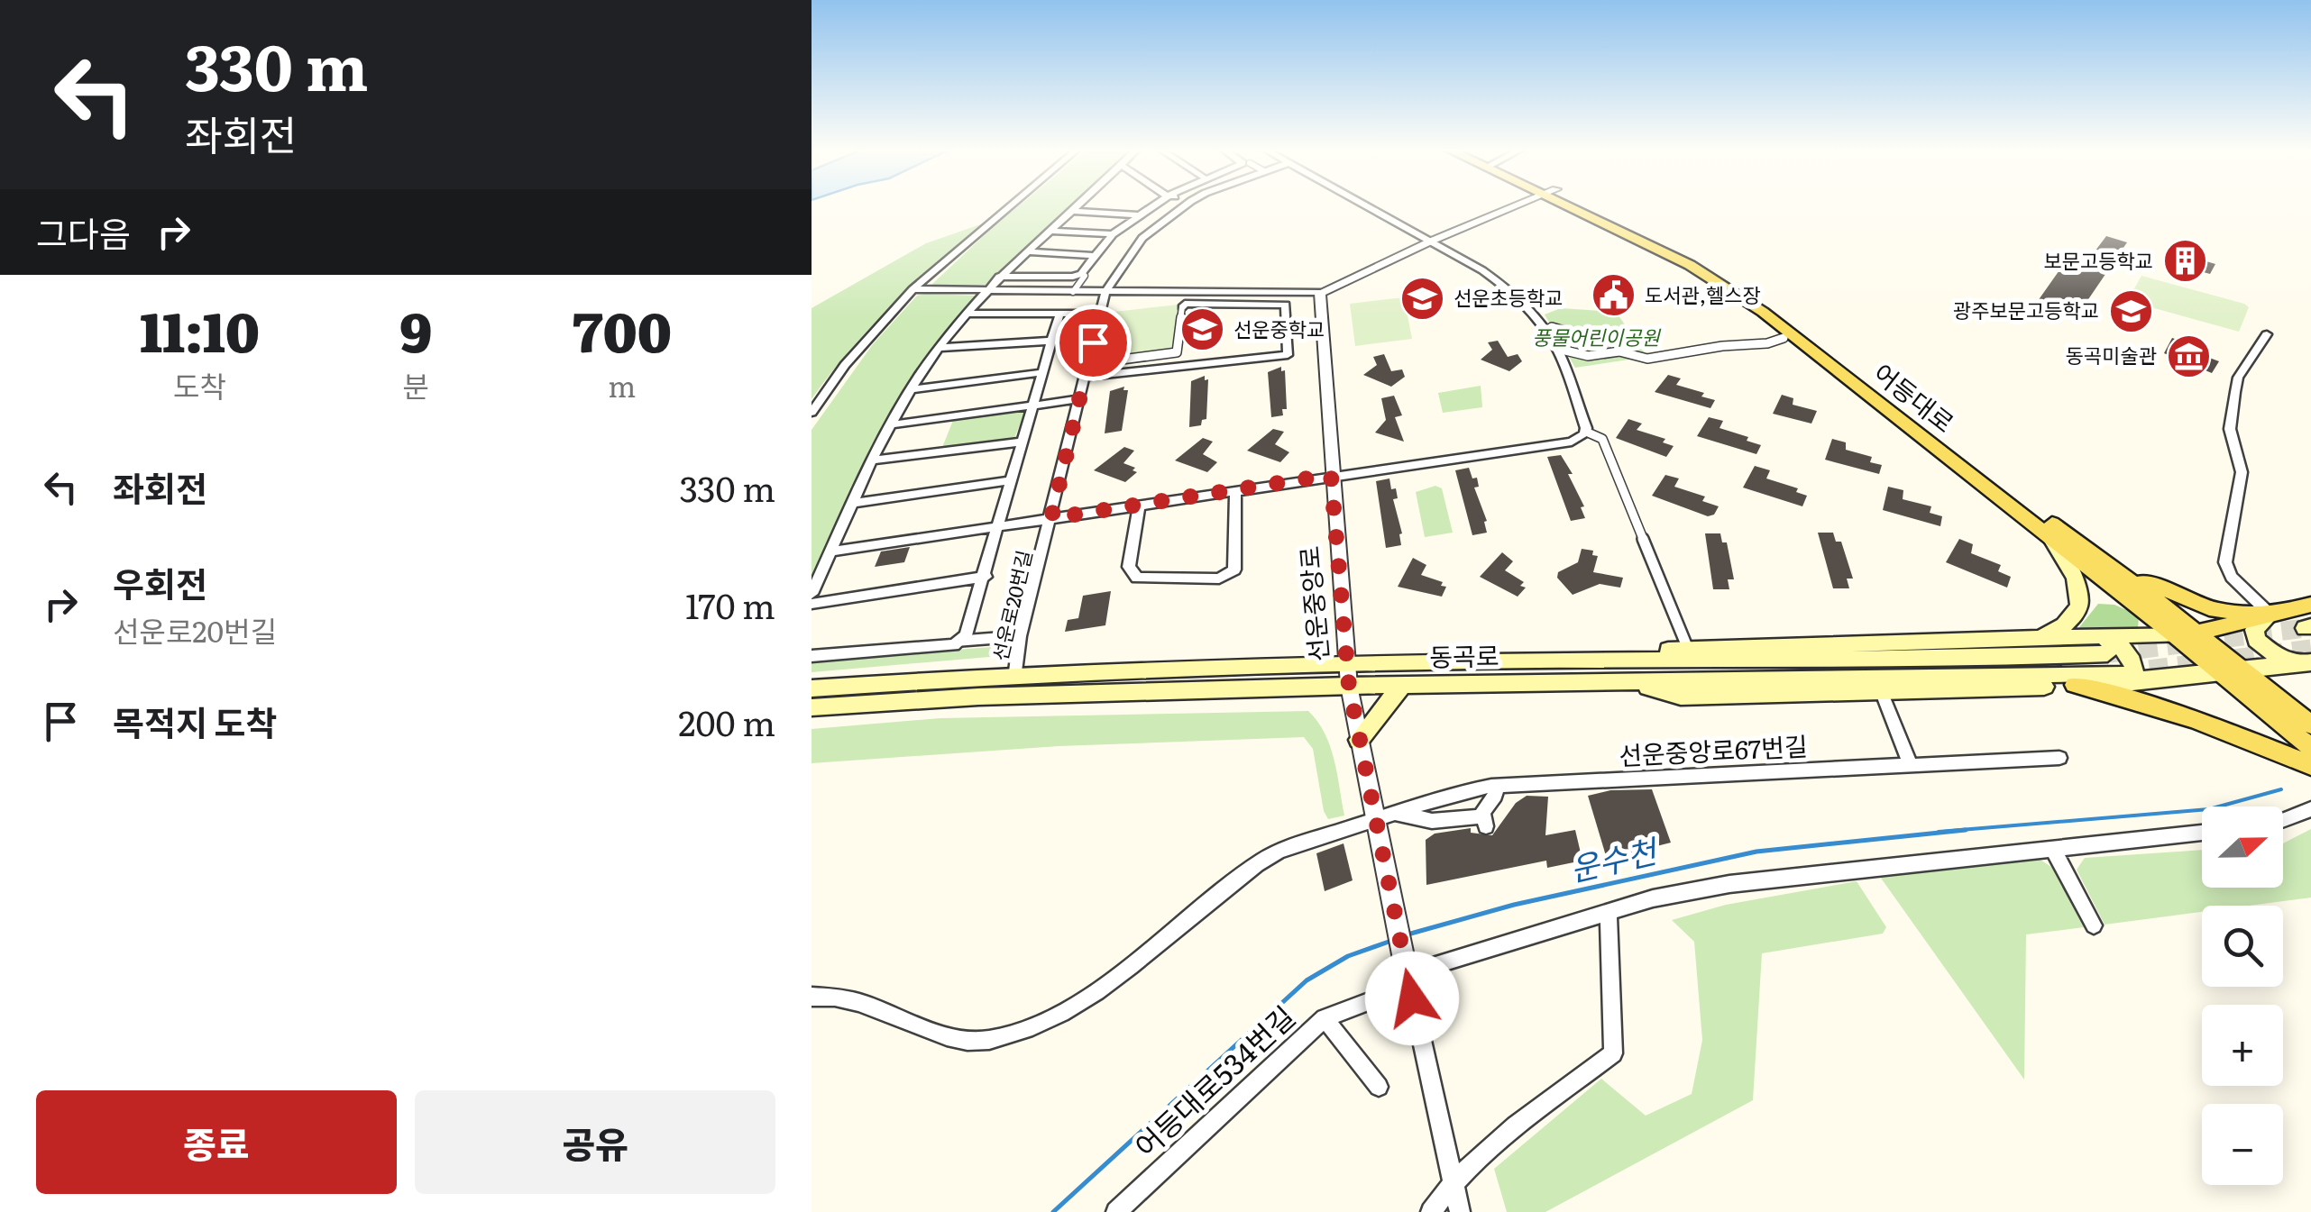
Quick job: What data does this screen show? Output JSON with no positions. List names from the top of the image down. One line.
{"streets":{"main road":["어등대로","동곡로"],"street":["선운중앙로","선운로20번길","선운중앙로67번길","어등대로534번길"]},"crossings":[["선운중앙로","동곡로"],["선운중앙로","선운중앙로67번길"],["선운중앙로","어등대로534번길"],["선운로20번길","동곡로"]],"water":["운수천"],"parks":["풍물어린이공원"],"places":{"building":["보문고등학교"],"public building":["도서관,헬스장"],"school or university":["선운초등학교","광주보문고등학교","선운중학교"],"museum":["동곡미술관"]},"north":"right","page":{"turn":["330 m","좌회전"],"then":"그다음","eta":["11:10","도착","9","분","700","m"],"list":[{"name":"좌회전","value":"330 m"},{"name":"우회전","note":"선운로20번길","value":"170 m"},{"name":"목적지 도착","value":"200 m"}],"map_buttons":["+","−"],"buttons":["종료","공유"]}}
